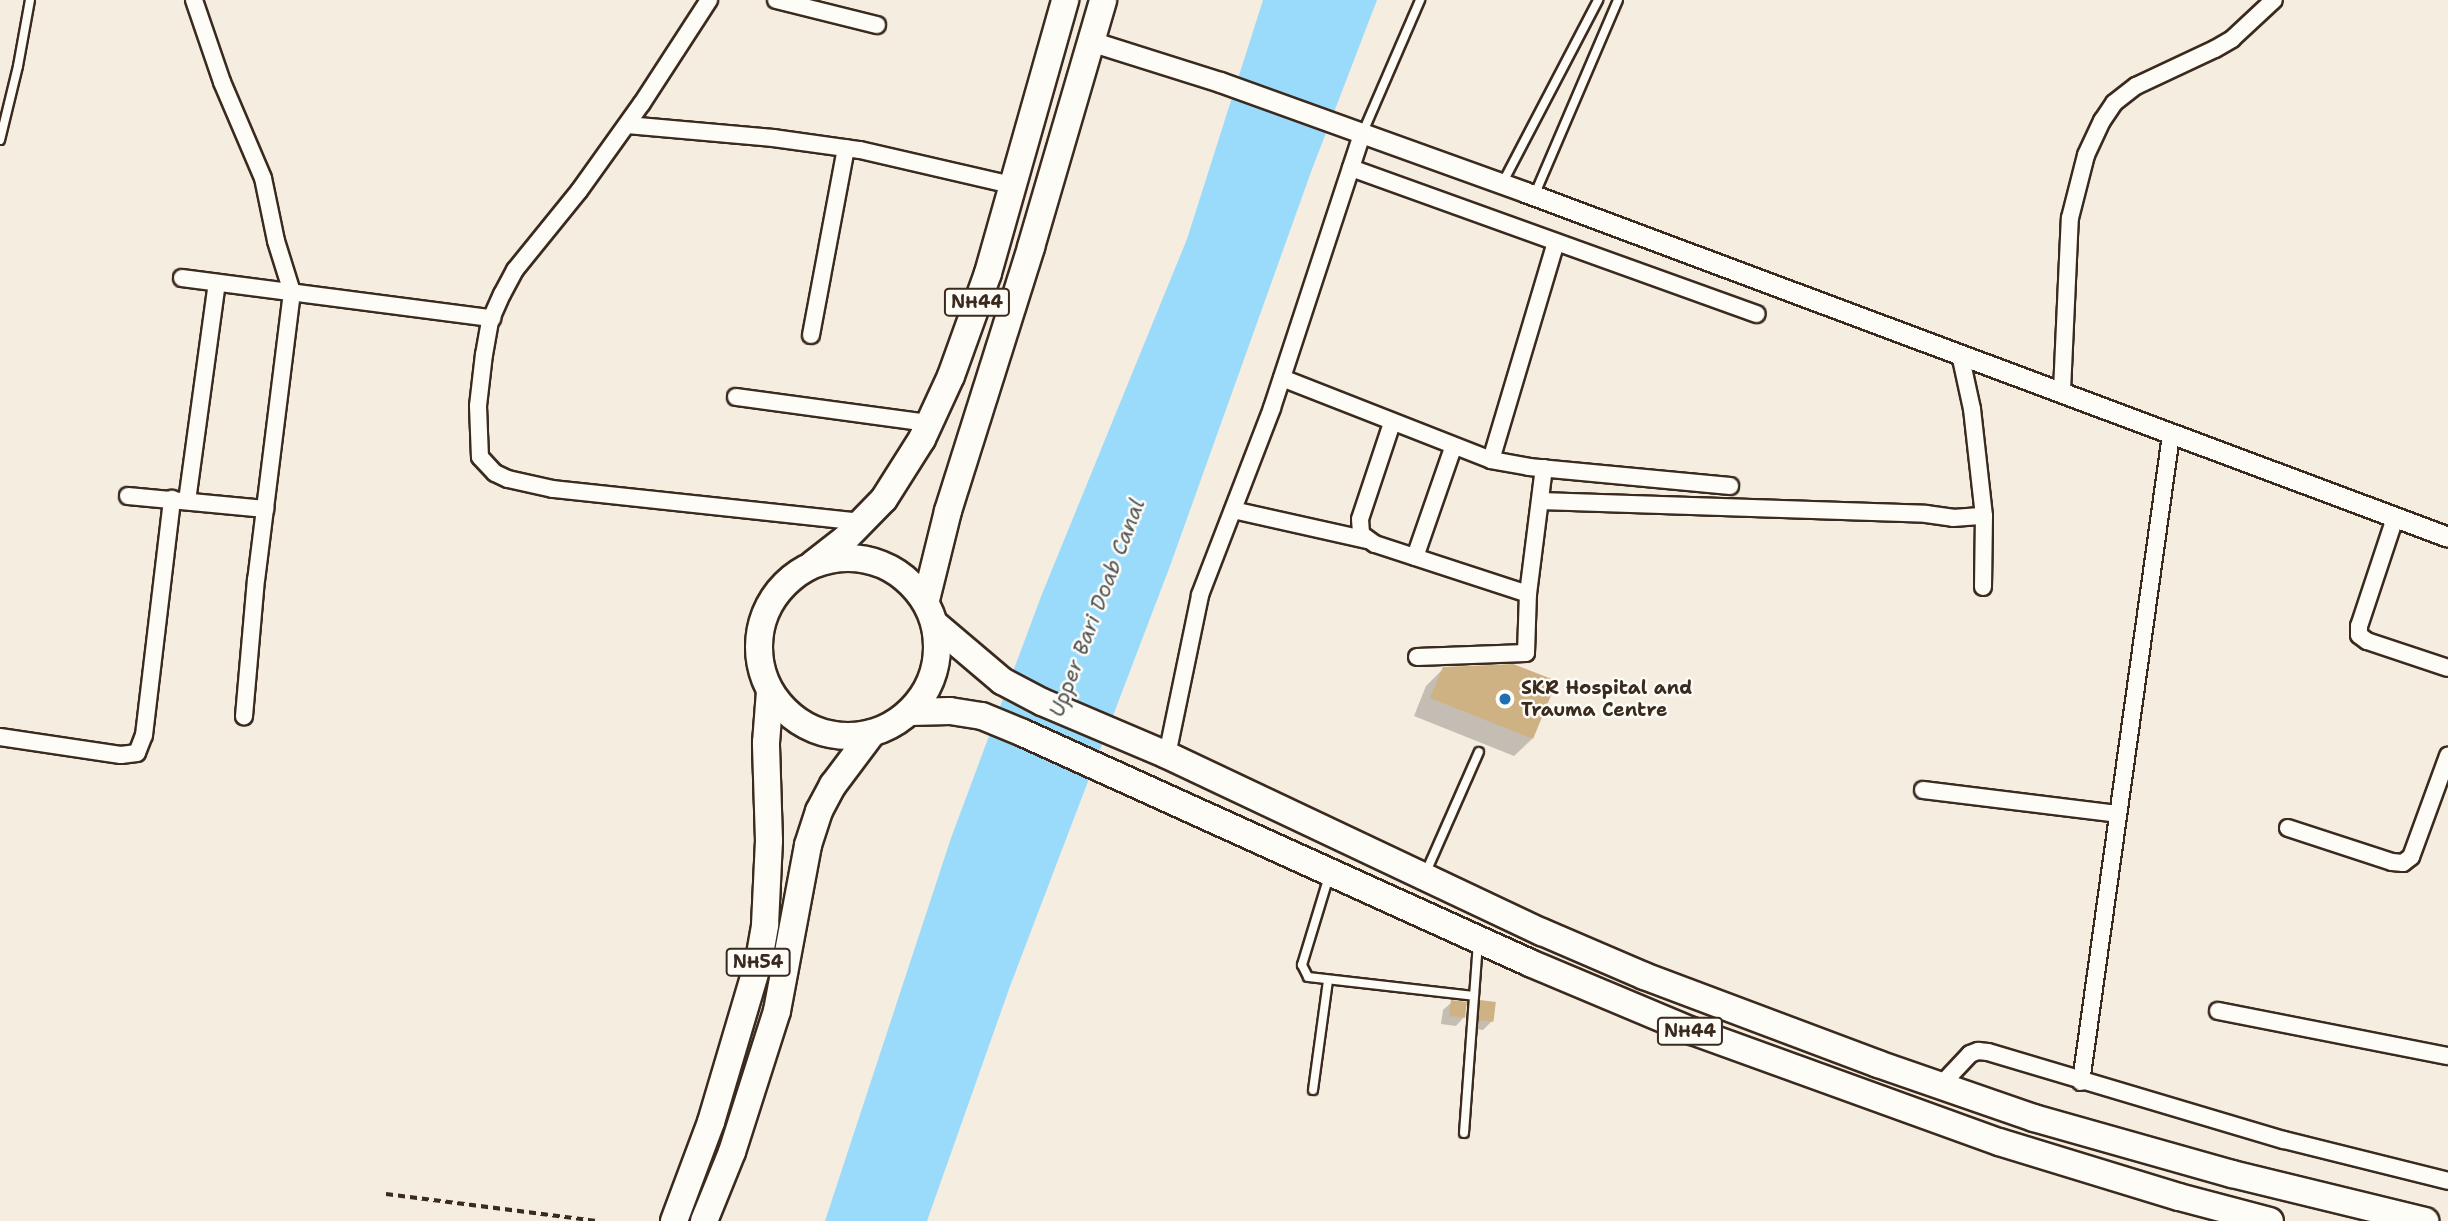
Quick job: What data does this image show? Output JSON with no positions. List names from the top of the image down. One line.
{"streets":{"highway":["NH44","NH54"]},"crossings":[["NH44","NH54"]],"water":["Upper Bari Doab Canal"],"places":["SKR Hospital and Trauma Centre"]}
